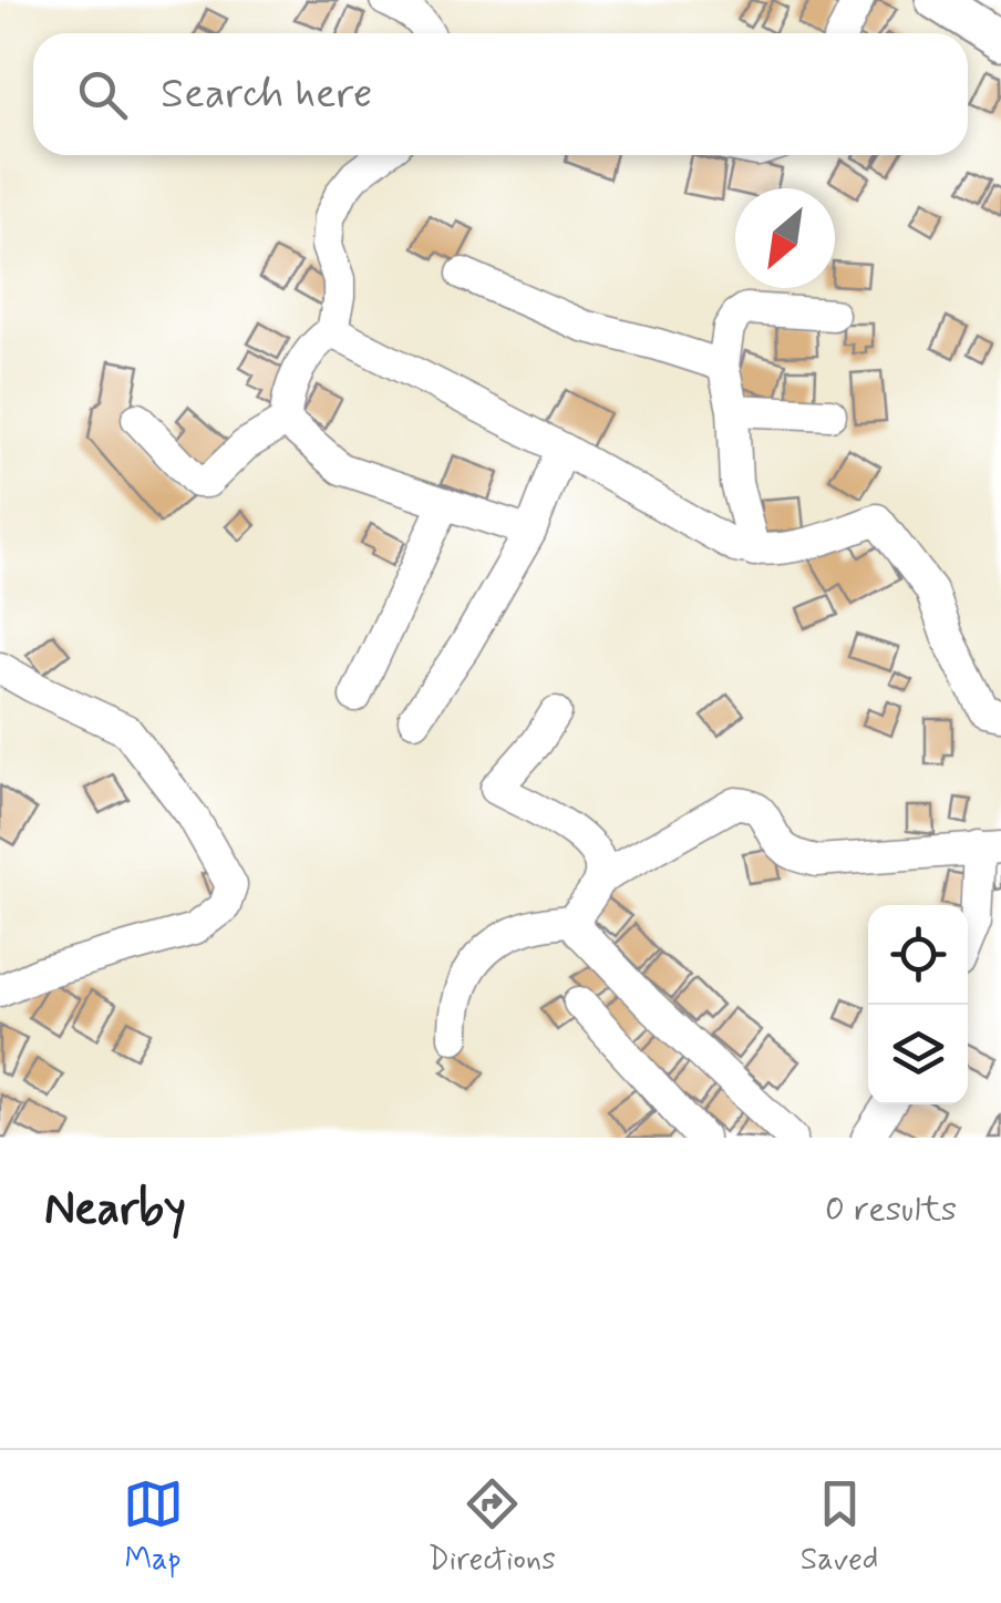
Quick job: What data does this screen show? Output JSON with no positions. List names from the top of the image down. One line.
{"north":"bottom left","page":{"search":"Search here","heading":["Nearby","0 results"],"nav":["Map","Directions","Saved"]}}
